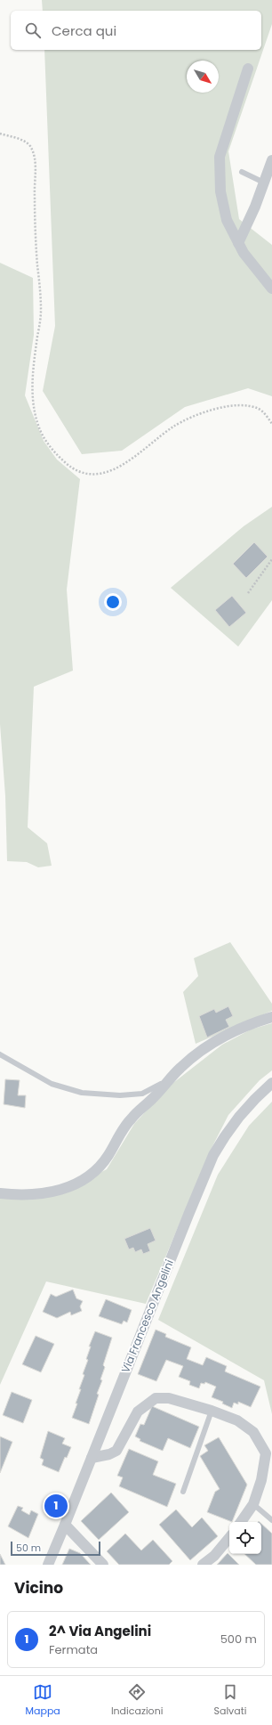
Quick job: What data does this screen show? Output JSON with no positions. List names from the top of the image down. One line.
{"streets":{"street":["Via Francesco Angelini"]},"scale_bar":"50 m","north":"bottom right","page":{"search":"Cerca qui","pins":"1","scale":"50 m","heading":"Vicino","list":[{"mark":"1","name":"2^ Via Angelini","note":"Fermata","value":"500 m"}],"nav":["Mappa","Indicazioni","Salvati"]}}
